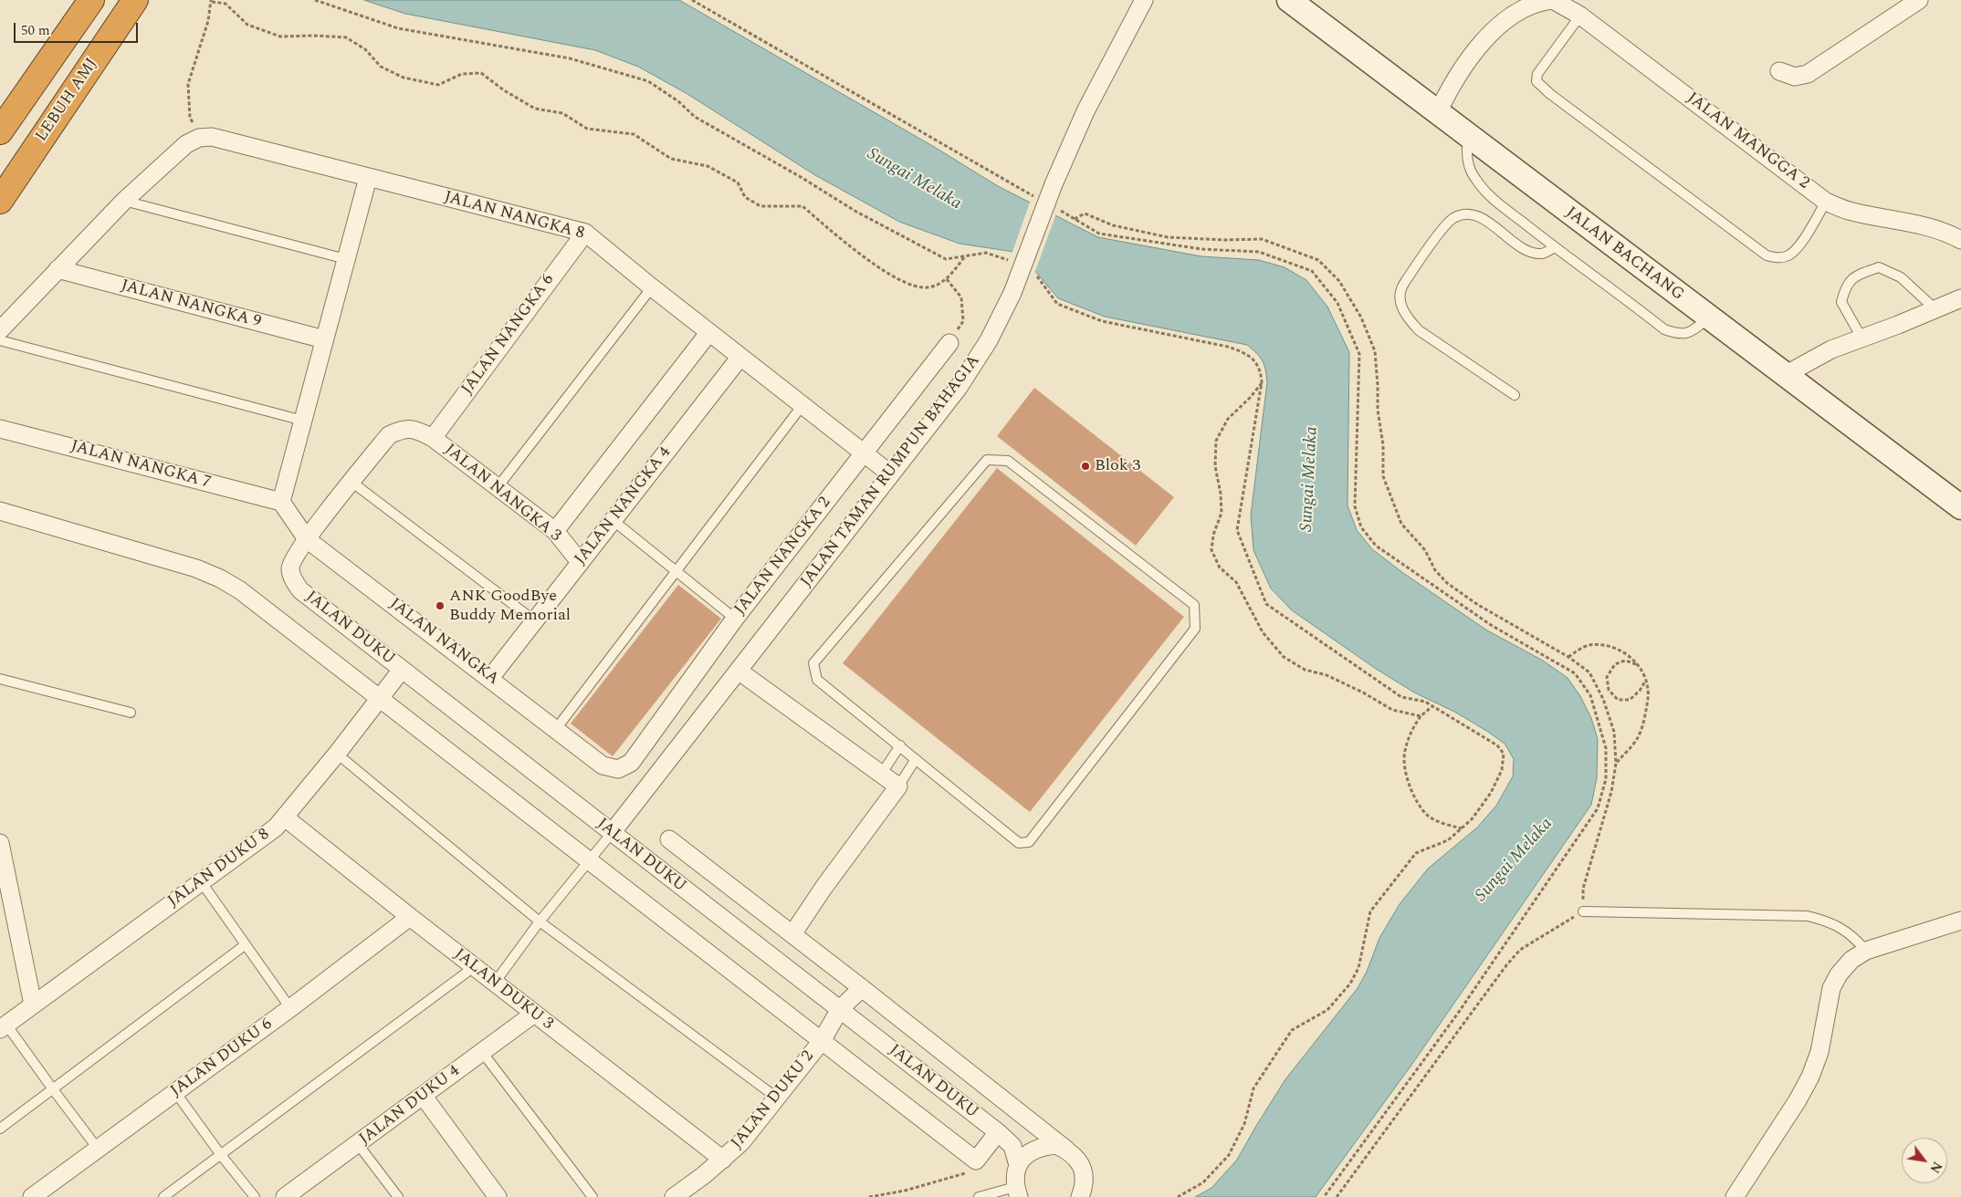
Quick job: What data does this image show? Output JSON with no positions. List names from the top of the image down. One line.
{"streets":{"highway":["LEBUH AMJ"],"street":["JALAN MANGGA 2","JALAN NANGKA 8","JALAN BACHANG","JALAN NANGKA 9","JALAN NANGKA 6","JALAN NANGKA 7","JALAN TAMAN RUMPUN BAHAGIA","JALAN NANGKA 3","JALAN NANGKA 4","JALAN NANGKA 2","JALAN DUKU","JALAN NANGKA","JALAN DUKU 8","JALAN DUKU 3","JALAN DUKU 6","JALAN DUKU 2","JALAN DUKU 4"]},"crossings":[["JALAN NANGKA 8","JALAN NANGKA 6"],["JALAN NANGKA 8","JALAN TAMAN RUMPUN BAHAGIA"],["JALAN NANGKA 8","JALAN NANGKA 4"],["JALAN NANGKA 8","JALAN NANGKA 2"],["JALAN NANGKA 6","JALAN NANGKA 3"],["JALAN NANGKA 7","JALAN NANGKA"],["JALAN TAMAN RUMPUN BAHAGIA","JALAN DUKU"],["JALAN NANGKA 3","JALAN NANGKA 4"],["JALAN NANGKA 4","JALAN NANGKA"],["JALAN NANGKA 2","JALAN NANGKA"],["JALAN DUKU","JALAN NANGKA"],["JALAN DUKU","JALAN DUKU 8"],["JALAN DUKU","JALAN DUKU 2"],["JALAN DUKU 8","JALAN DUKU 3"],["JALAN DUKU 3","JALAN DUKU 6"],["JALAN DUKU 3","JALAN DUKU 2"],["JALAN DUKU 3","JALAN DUKU 4"]],"water":["Sungai Melaka"],"places":["Blok 3","ANK GoodBye Buddy Memorial"],"scale_bar":"50 m","north":"bottom right"}
